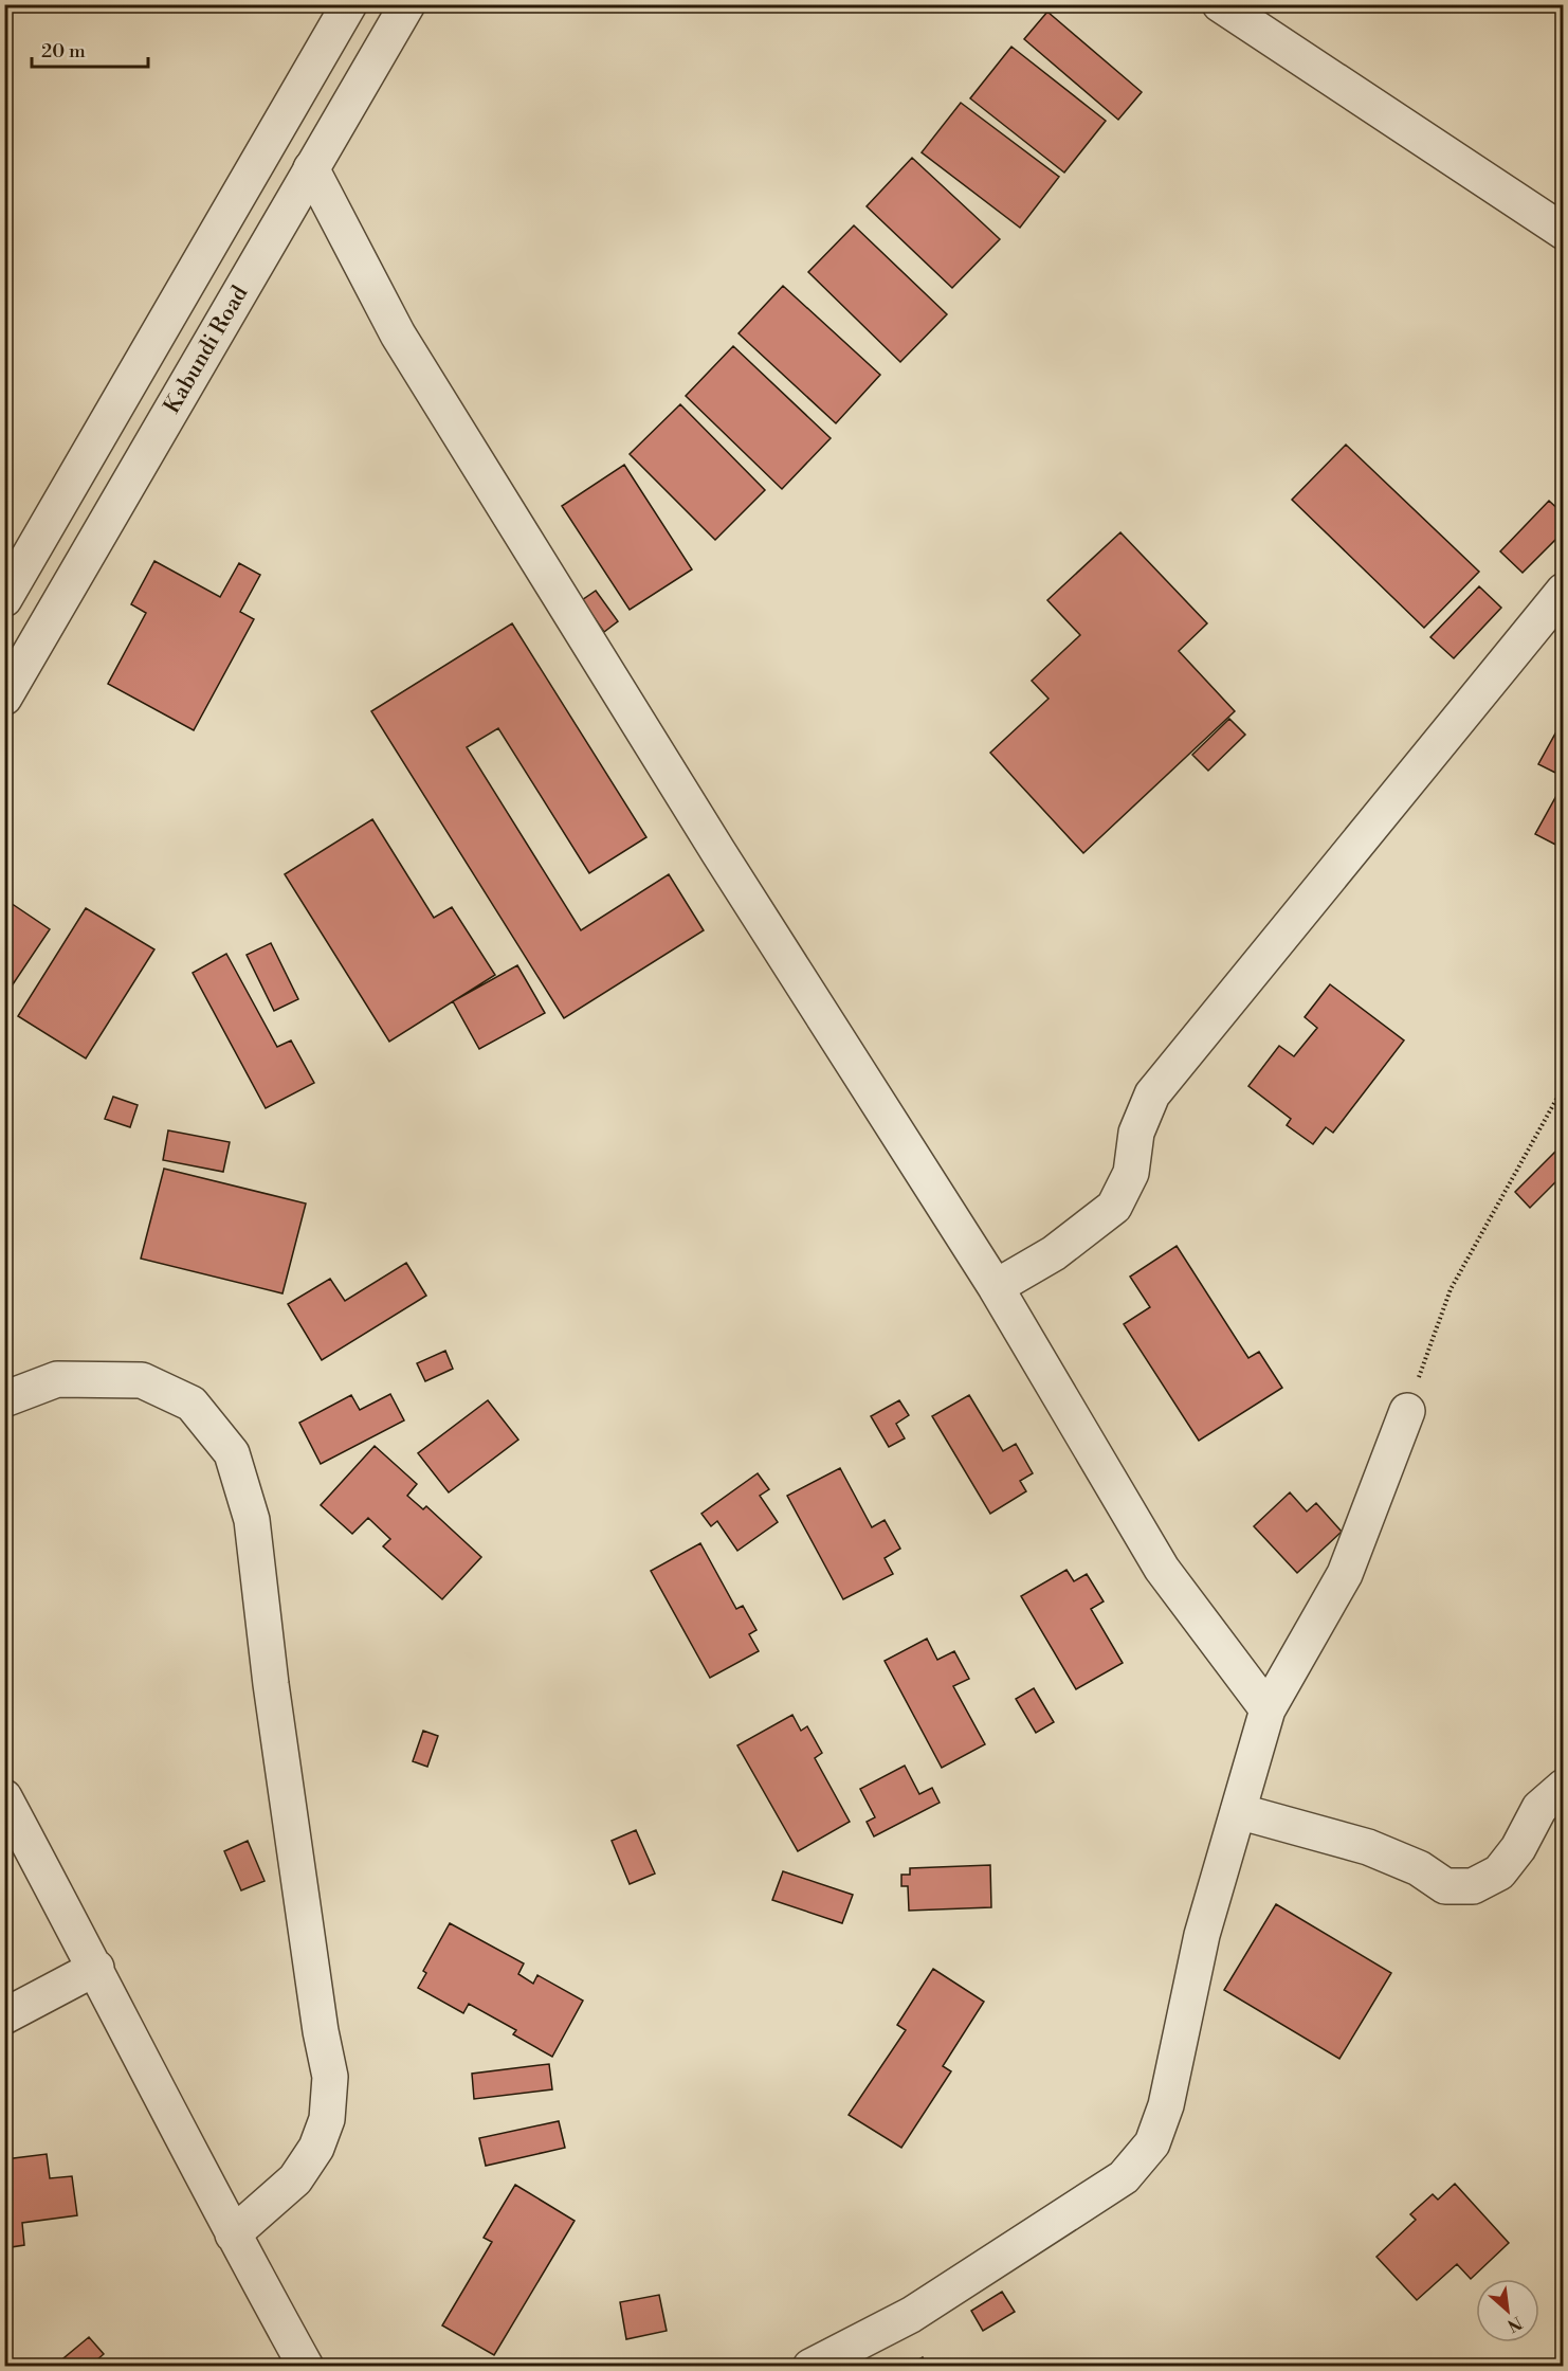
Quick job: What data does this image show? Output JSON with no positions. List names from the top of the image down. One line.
{"streets":{"street":["Kabundi Road"]},"scale_bar":"20 m","north":"bottom right"}
